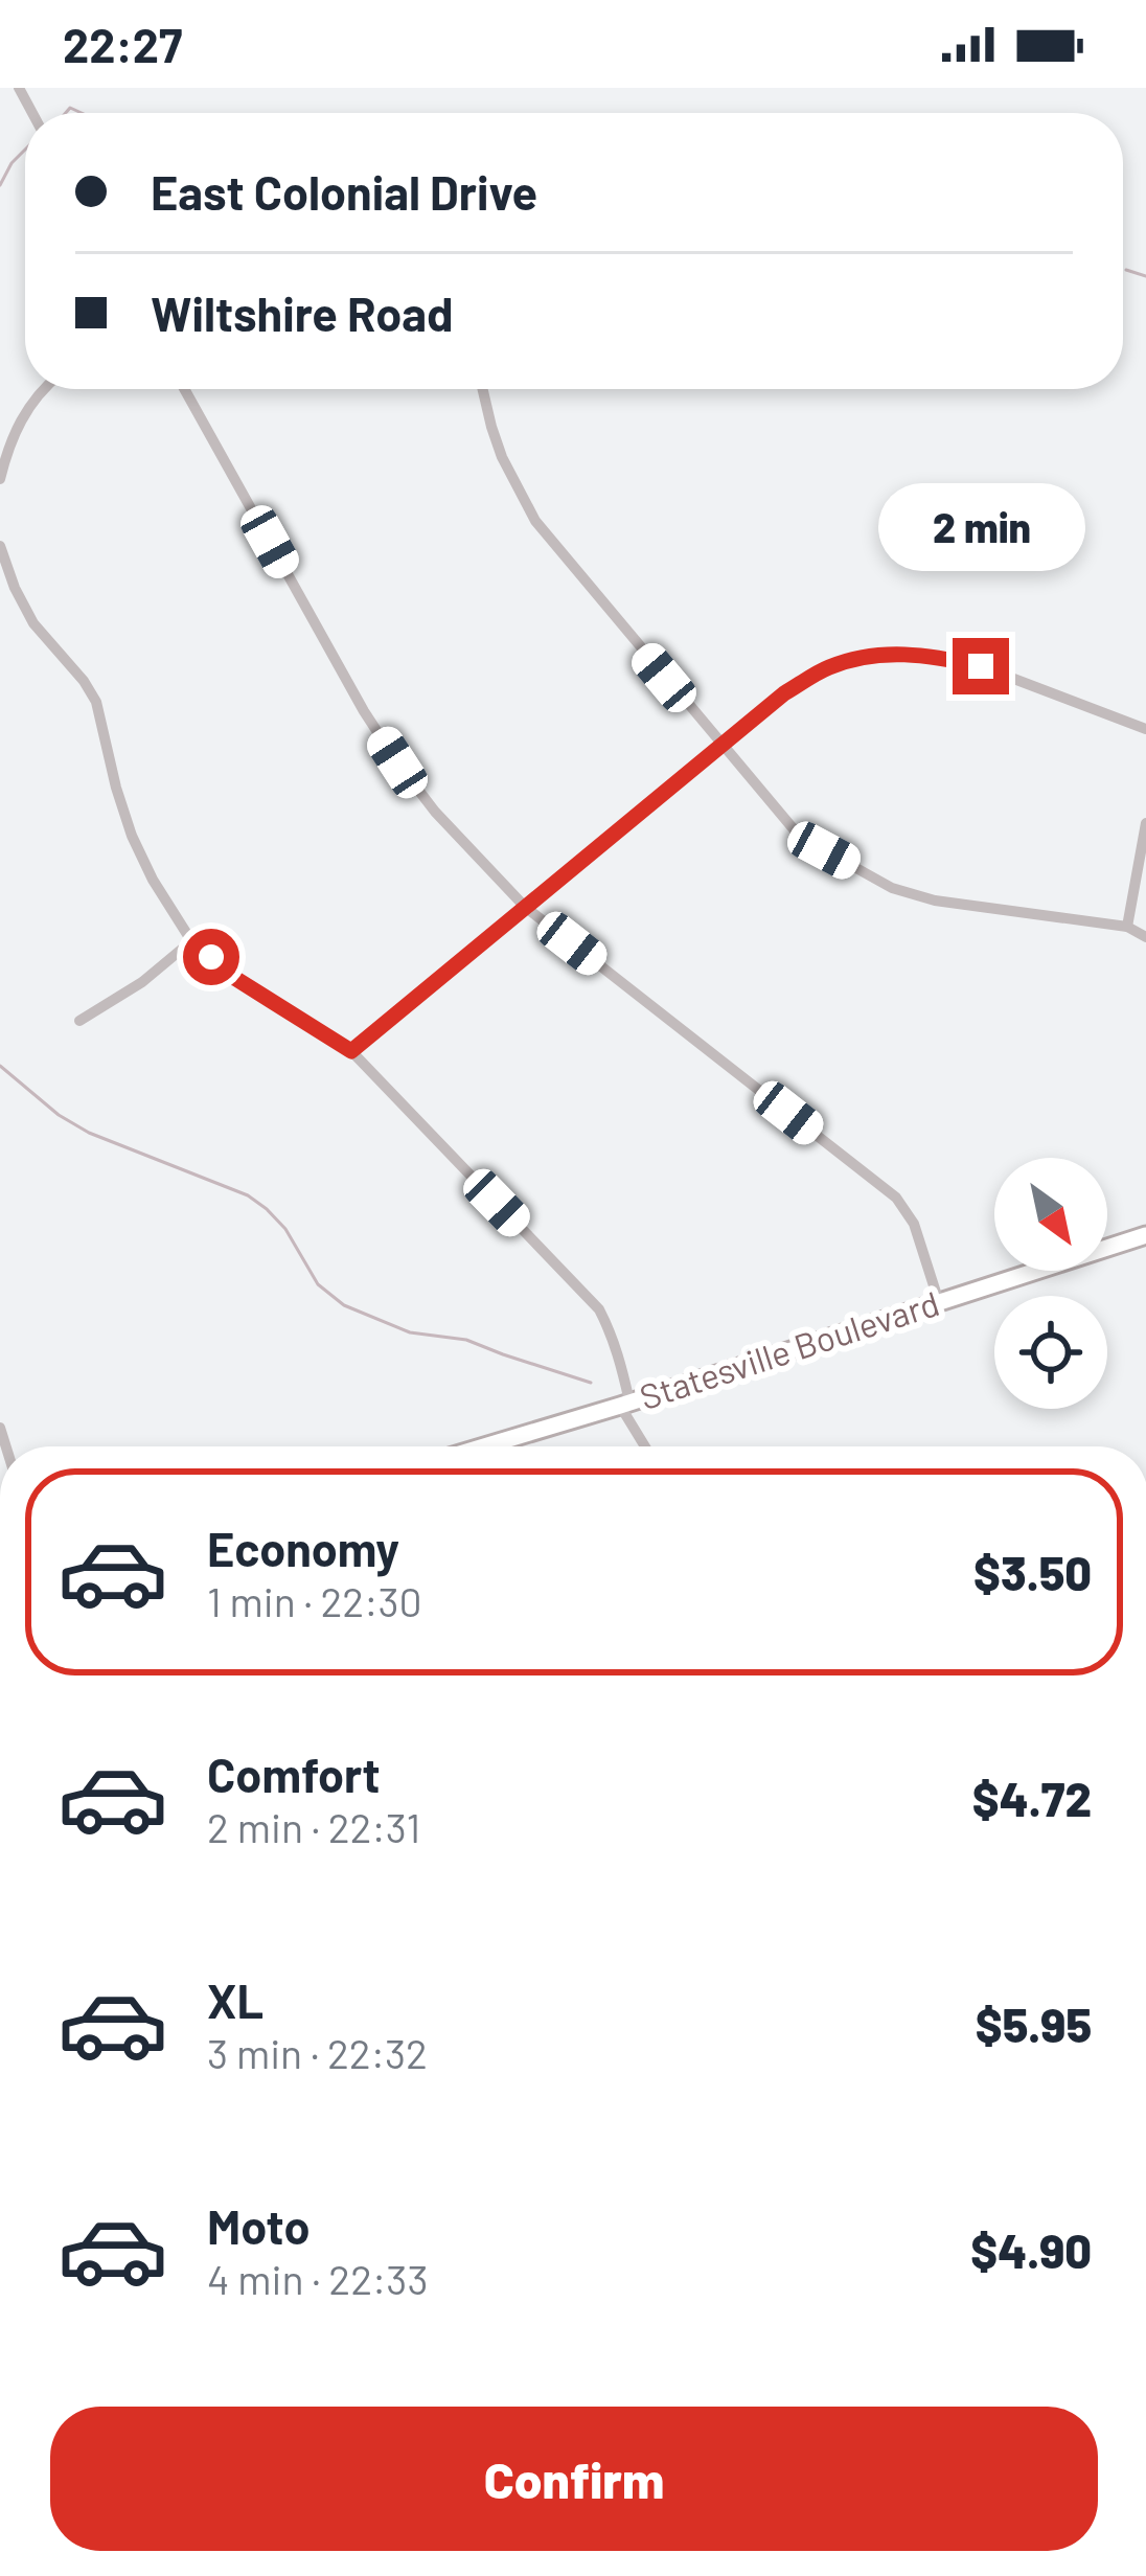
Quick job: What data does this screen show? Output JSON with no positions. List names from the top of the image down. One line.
{"streets":{"main road":["Statesville Boulevard"]},"north":"bottom right","page":{"status":"22:27","banner":["East Colonial Drive","Wiltshire Road"],"bubble":"2 min","list":[{"name":"Economy","note":"1 min · 22:30","value":"$3.50"},{"name":"Comfort","note":"2 min · 22:31","value":"$4.72"},{"name":"XL","note":"3 min · 22:32","value":"$5.95"},{"name":"Moto","note":"4 min · 22:33","value":"$4.90"}],"buttons":"Confirm"}}
